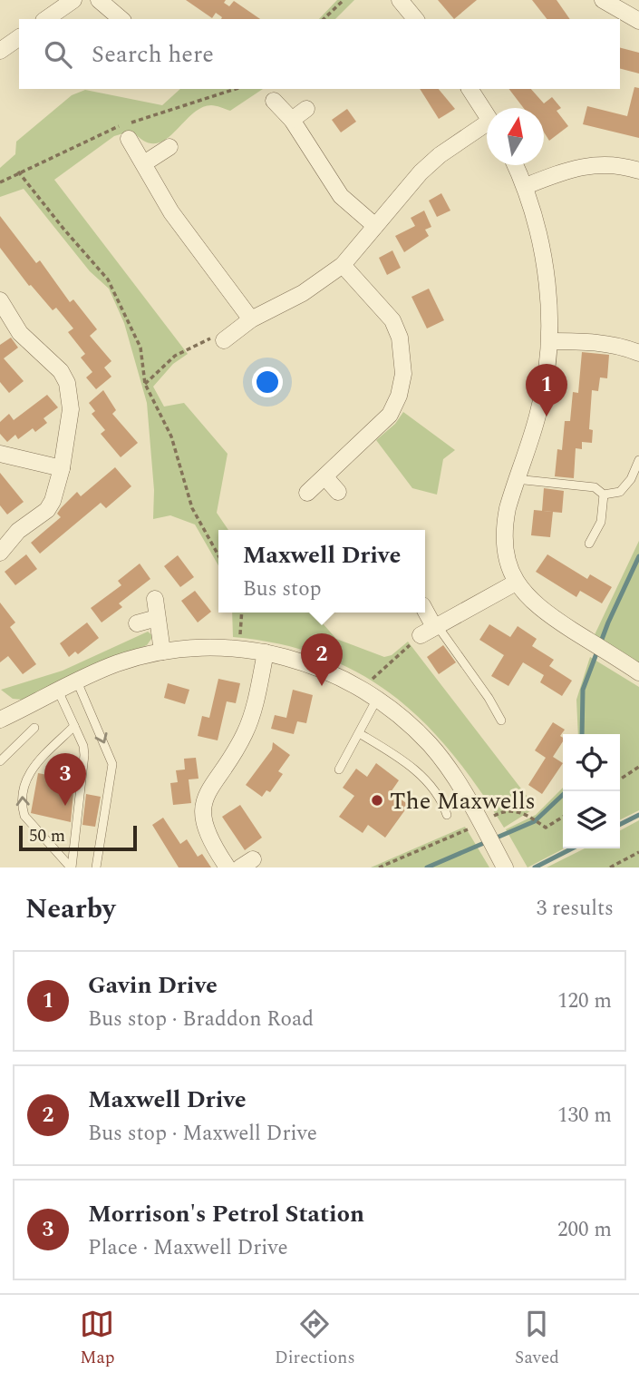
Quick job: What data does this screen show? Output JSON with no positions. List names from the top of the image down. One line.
{"places":["The Maxwells"],"scale_bar":"50 m","north":"top","page":{"search":"Search here","pins":["1","2","3"],"popup":["Maxwell Drive","Bus stop"],"scale":"50 m","heading":["Nearby","3 results"],"list":[{"mark":"1","name":"Gavin Drive","note":"Bus stop · Braddon Road","value":"120 m"},{"mark":"2","name":"Maxwell Drive","note":"Bus stop · Maxwell Drive","value":"130 m"},{"mark":"3","name":"Morrison's Petrol Station","note":"Place · Maxwell Drive","value":"200 m"}],"nav":["Map","Directions","Saved"]}}
